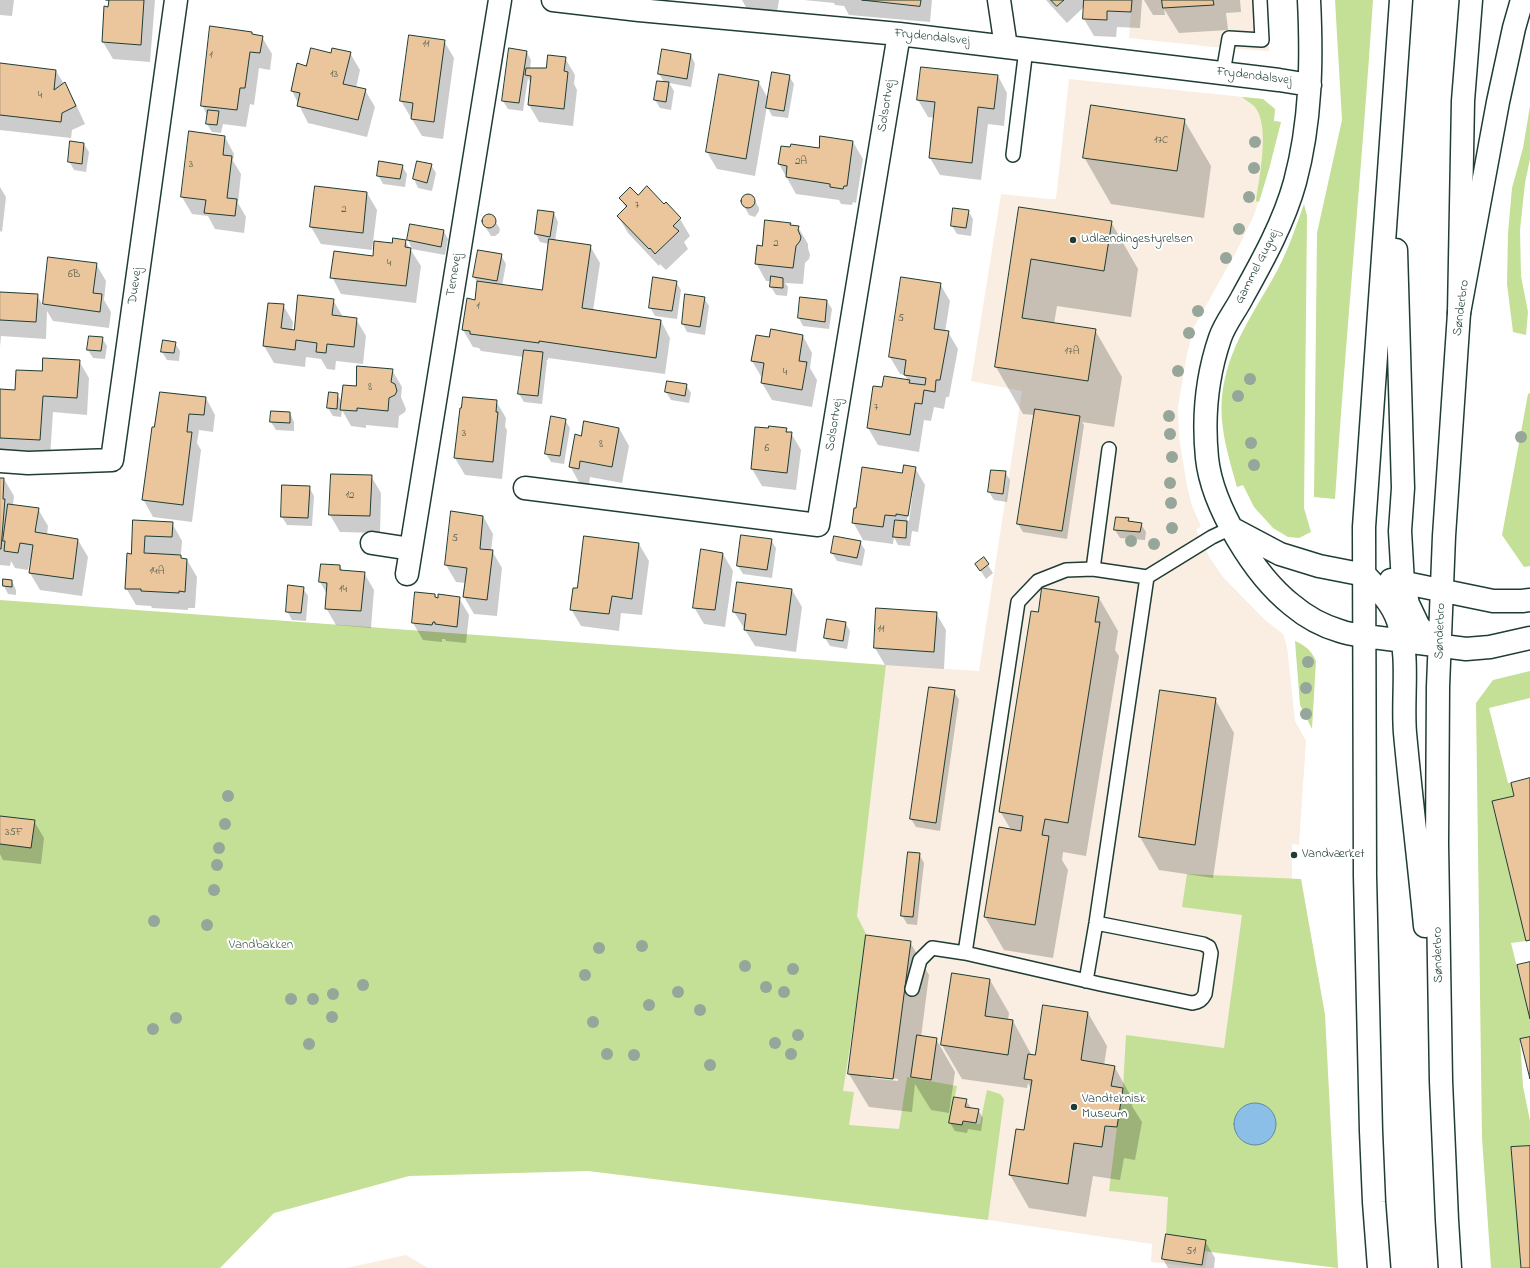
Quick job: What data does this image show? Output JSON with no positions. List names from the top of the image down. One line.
{"streets":{"main road":["Frydendalsvej","Solsortvej","Gammel Gugvej","Ternevej","Duevej","Sønderbro"]},"crossings":[["Frydendalsvej","Solsortvej"],["Frydendalsvej","Gammel Gugvej"],["Gammel Gugvej","Sønderbro"]],"parks":["Vandbakken"],"places":["Udlændingestyrelsen","Vandværket","Vandteknisk Museum"],"house_numbers":["11","1","13","4","17C","2A","3","7","2","2","4","6B","1","5","17A","4","8","7","3","8","6","12","5","14A","14","11","35F","51"]}
